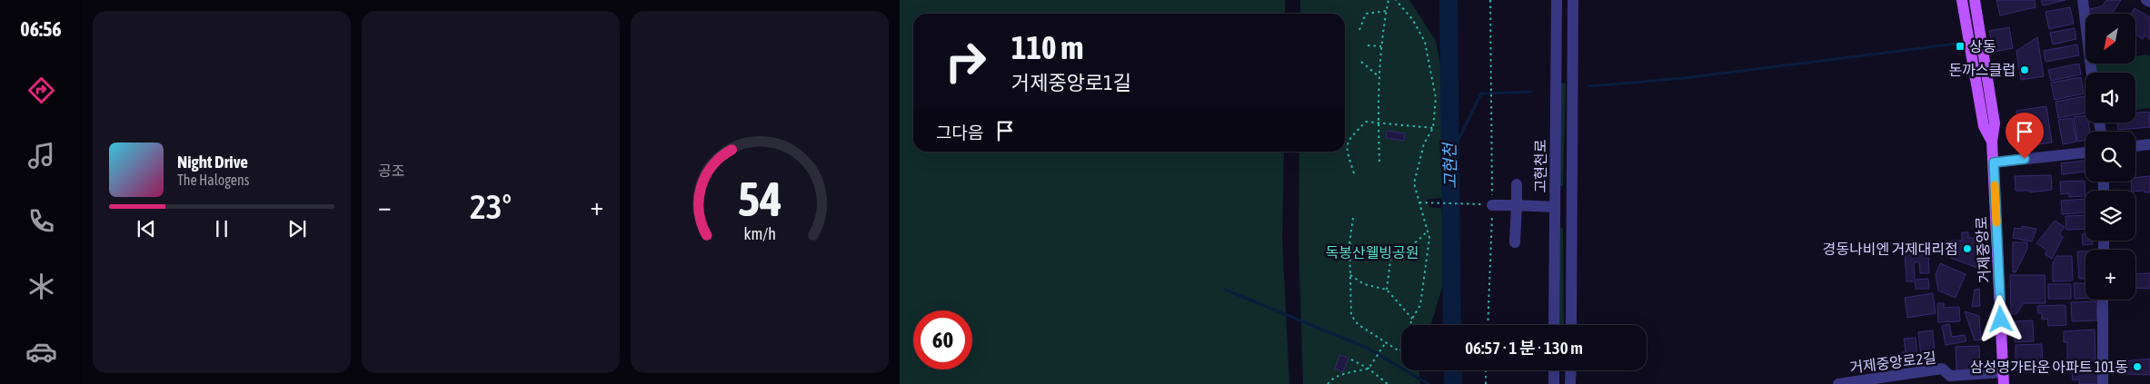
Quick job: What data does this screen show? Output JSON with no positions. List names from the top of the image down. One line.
{"streets":{"main road":["거제중앙로"],"street":["고현천로","거제중앙로2길"]},"crossings":[["거제중앙로","거제중앙로2길"]],"water":["고현천"],"parks":["독봉산웰빙공원"],"places":{"transit":["상동"],"other":["돈까스클럽","경동나비엔 거제대리점","삼성명가타운 아파트 101동"]},"north":"bottom left","page":{"tabs":"06:56","tile":"공조","map_buttons":"+","turn":["110 m","거제중앙로1길"],"then":"그다음","song":["Night Drive","The Halogens"],"heat":["−","23°","+"],"limit":"60","trip":"06:57 · 1 분 · 130 m","gauge":["54","km/h"]}}
